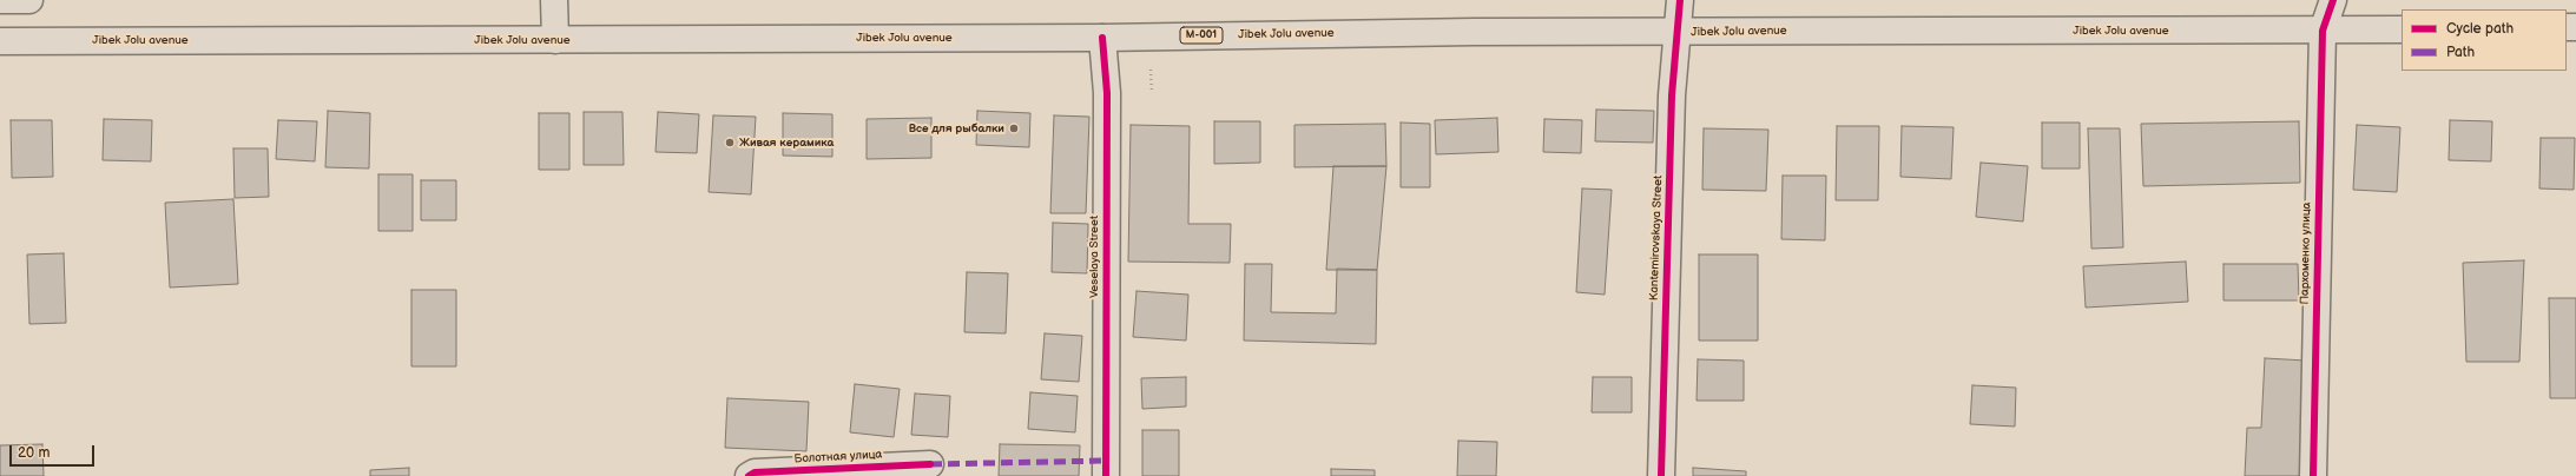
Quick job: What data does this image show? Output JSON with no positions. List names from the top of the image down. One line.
{"streets":{"main road":["Jibek Jolu avenue","М-001","Kantemirovskaya Street","Пархоменко улица","Veselaya Street","Болотная улица"]},"crossings":[["Jibek Jolu avenue","Kantemirovskaya Street"],["Jibek Jolu avenue","Пархоменко улица"],["Jibek Jolu avenue","Veselaya Street"]],"places":["Все для рыбалки","Живая керамика"],"legend":["Cycle path","Path"],"scale_bar":"20 m"}
